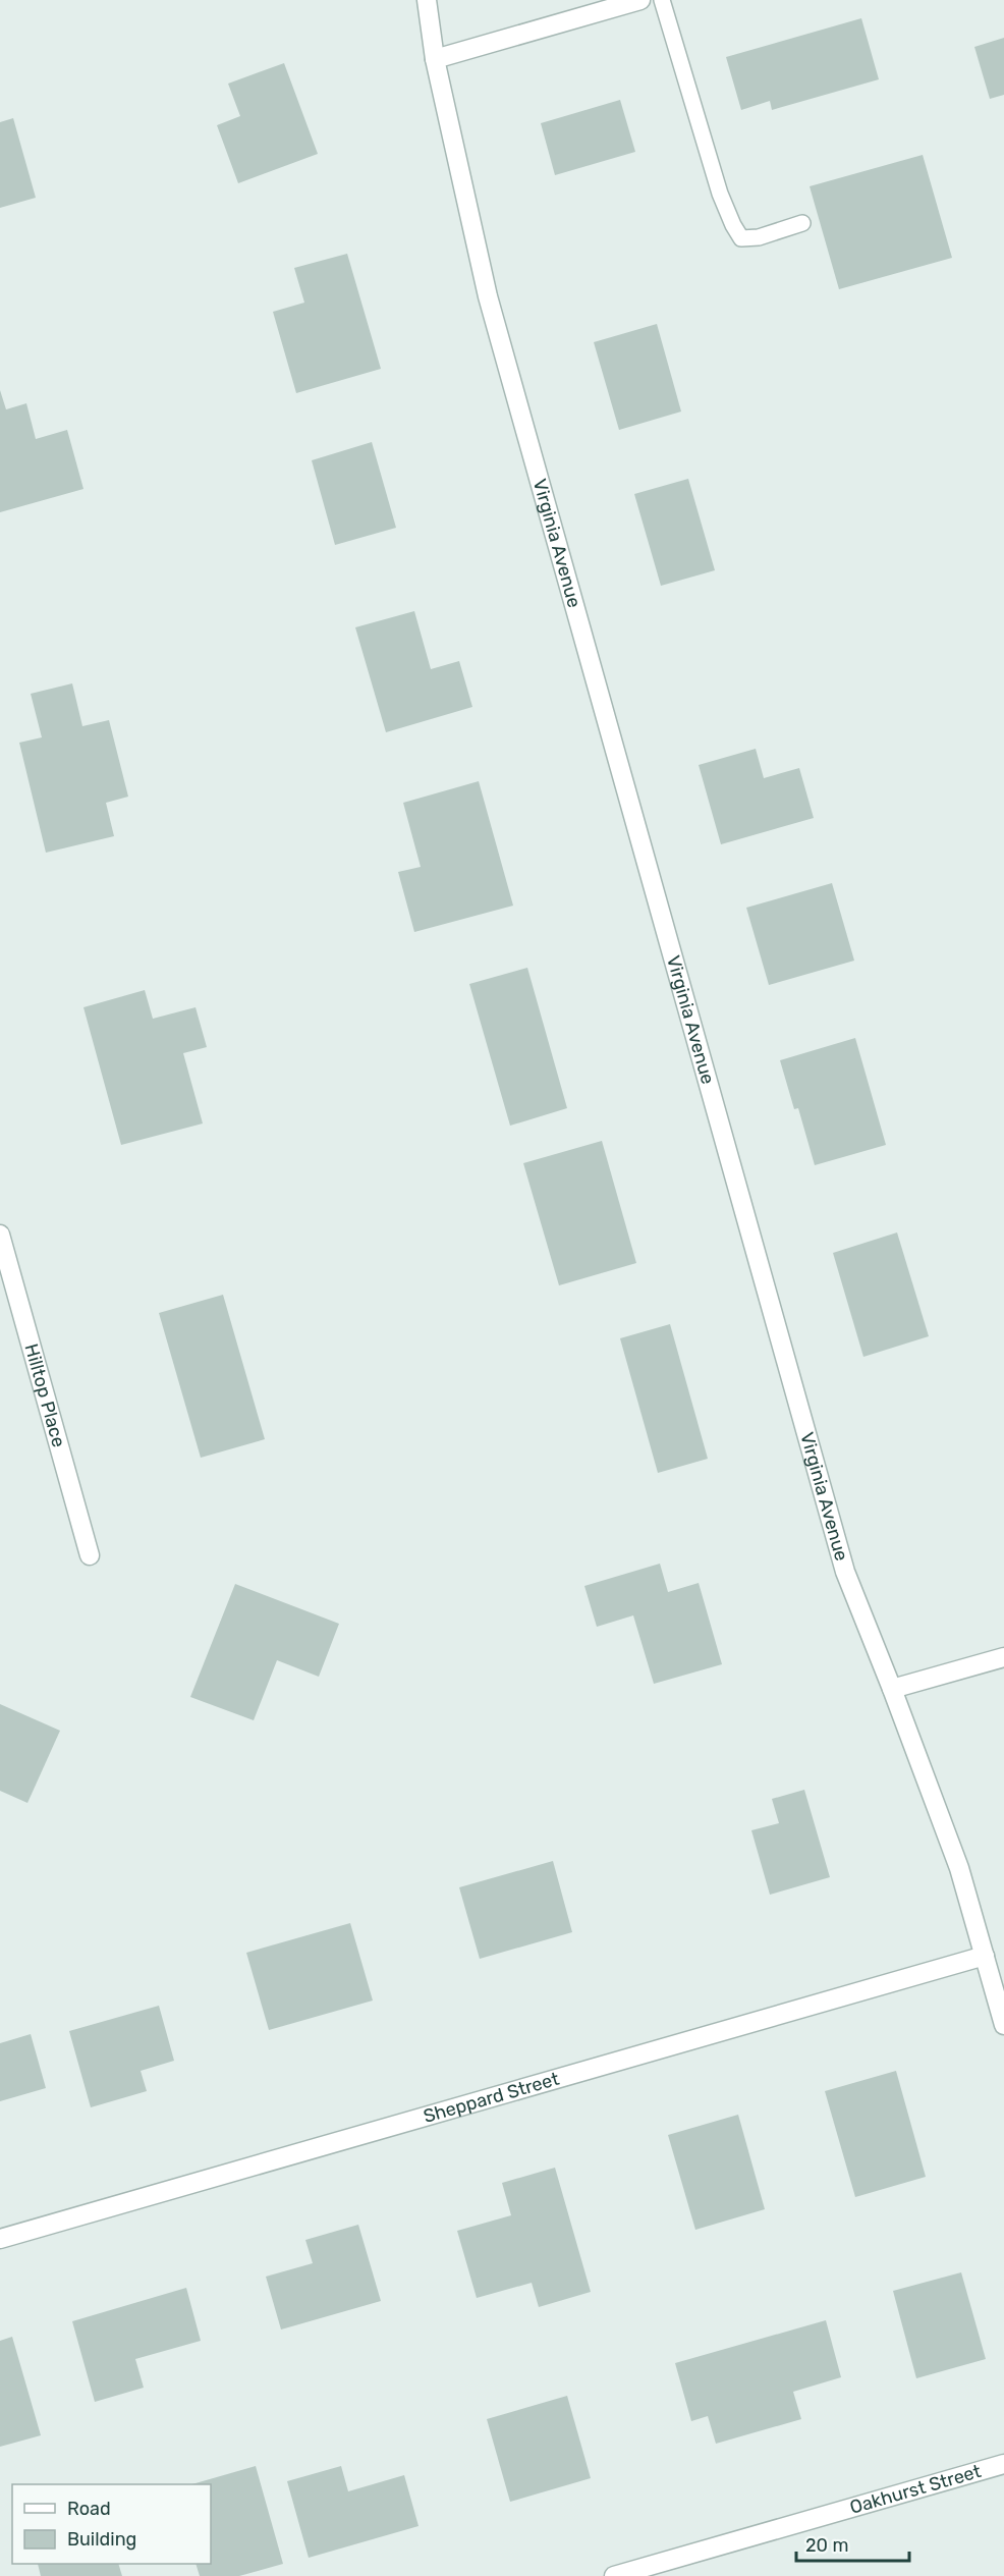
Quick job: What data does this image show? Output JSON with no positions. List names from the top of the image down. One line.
{"streets":{"street":["Virginia Avenue","Hilltop Place","Sheppard Street","Oakhurst Street"]},"crossings":[["Virginia Avenue","Sheppard Street"]],"legend":["Road","Building"],"scale_bar":"20 m"}
